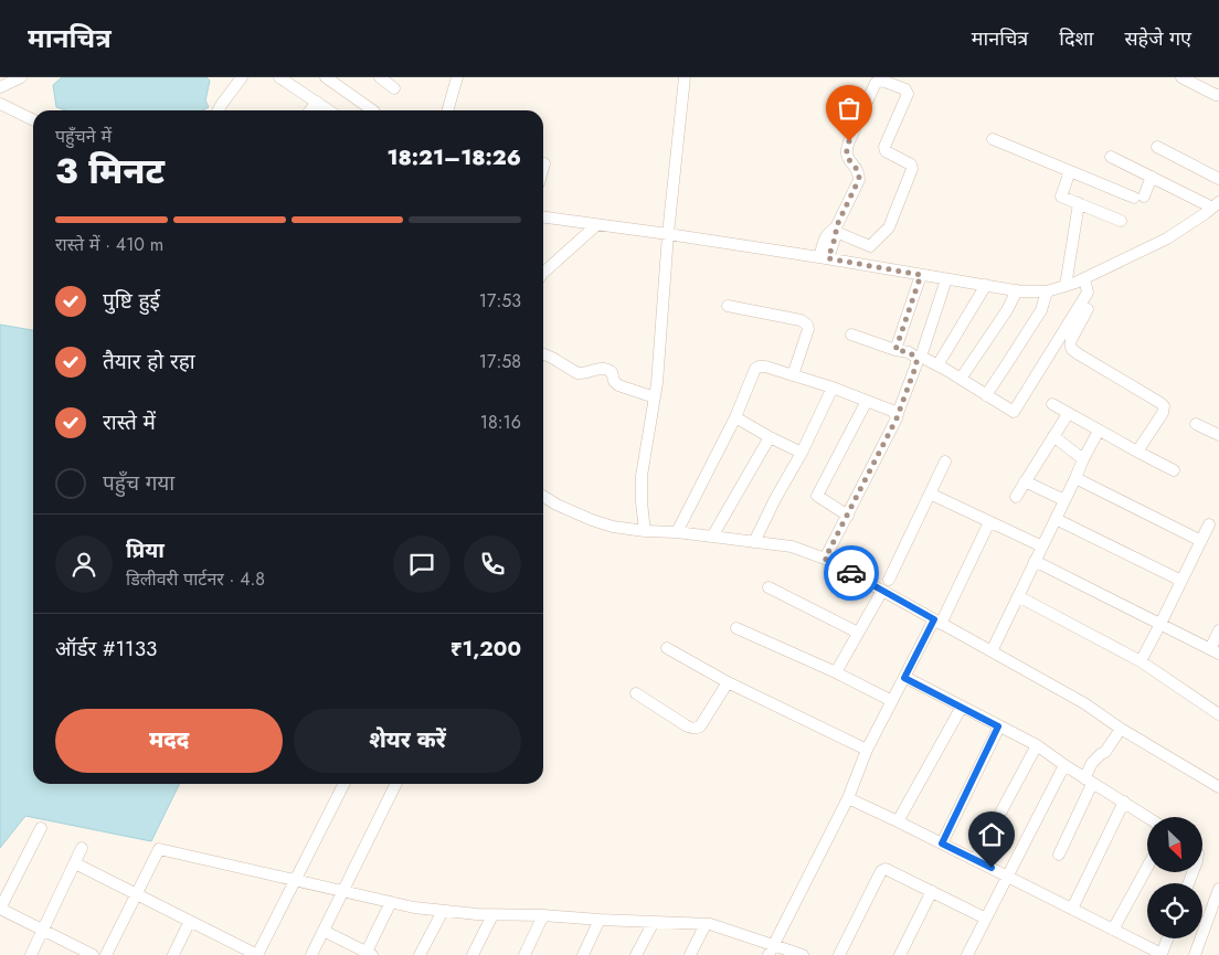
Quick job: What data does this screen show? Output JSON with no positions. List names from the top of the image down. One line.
{"north":"bottom right","page":{"header":"मानचित्र","nav":["मानचित्र","दिशा","सहेजे गए"],"heading":["3 मिनट","पहुँचने में","18:21–18:26"],"panel":["प्रिया","डिलीवरी पार्टनर · 4.8","ऑर्डर #1133","₹1,200"],"bar":"रास्ते में · 410 m","list":[["पुष्टि हुई","17:53"],["तैयार हो रहा","17:58"],["रास्ते में","18:16"],"पहुँच गया"],"buttons":["मदद","शेयर करें"]}}
